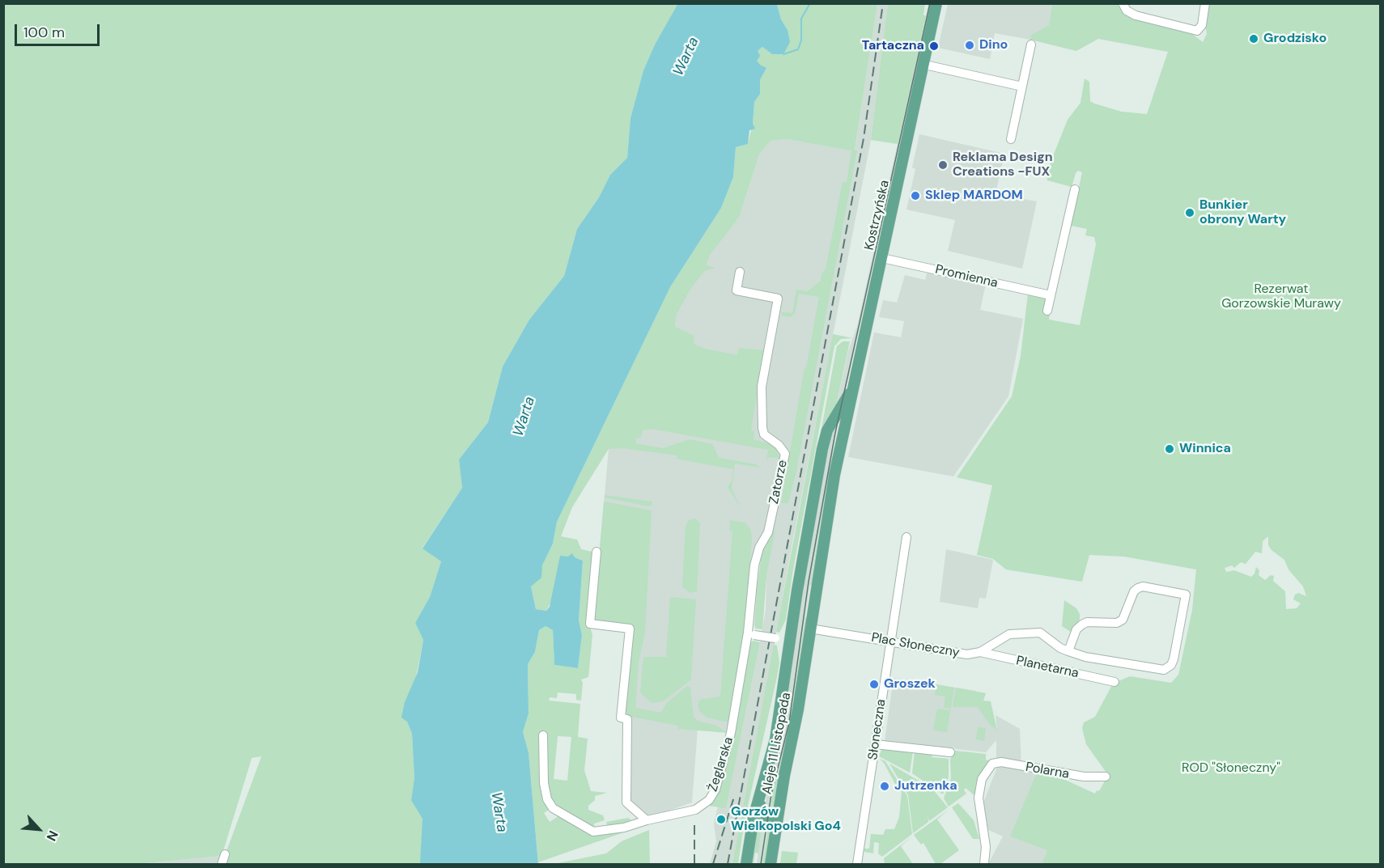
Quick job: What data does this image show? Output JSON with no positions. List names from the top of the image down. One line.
{"streets":{"main road":["Kostrzyńska","Aleje 11 Listopada"],"street":["Promienna","Zatorze","Plac Słoneczny","Planetarna","Słoneczna","Żeglarska","Polarna"]},"crossings":[["Kostrzyńska","Promienna"],["Kostrzyńska","Plac Słoneczny"],["Kostrzyńska","Aleje 11 Listopada"],["Zatorze","Żeglarska"],["Plac Słoneczny","Planetarna"],["Plac Słoneczny","Słoneczna"],["Plac Słoneczny","Aleje 11 Listopada"]],"water":["Warta"],"parks":["Rezerwat Gorzowskie Murawy","ROD \"Słoneczny\""],"places":["Grodzisko","Dino","Tartaczna","Reklama Design Creations -FUX","Sklep MARDOM","Bunkier obrony Warty","Winnica","Groszek","Jutrzenka","Gorzów Wielkopolski Go4"],"scale_bar":"100 m","north":"bottom right"}
